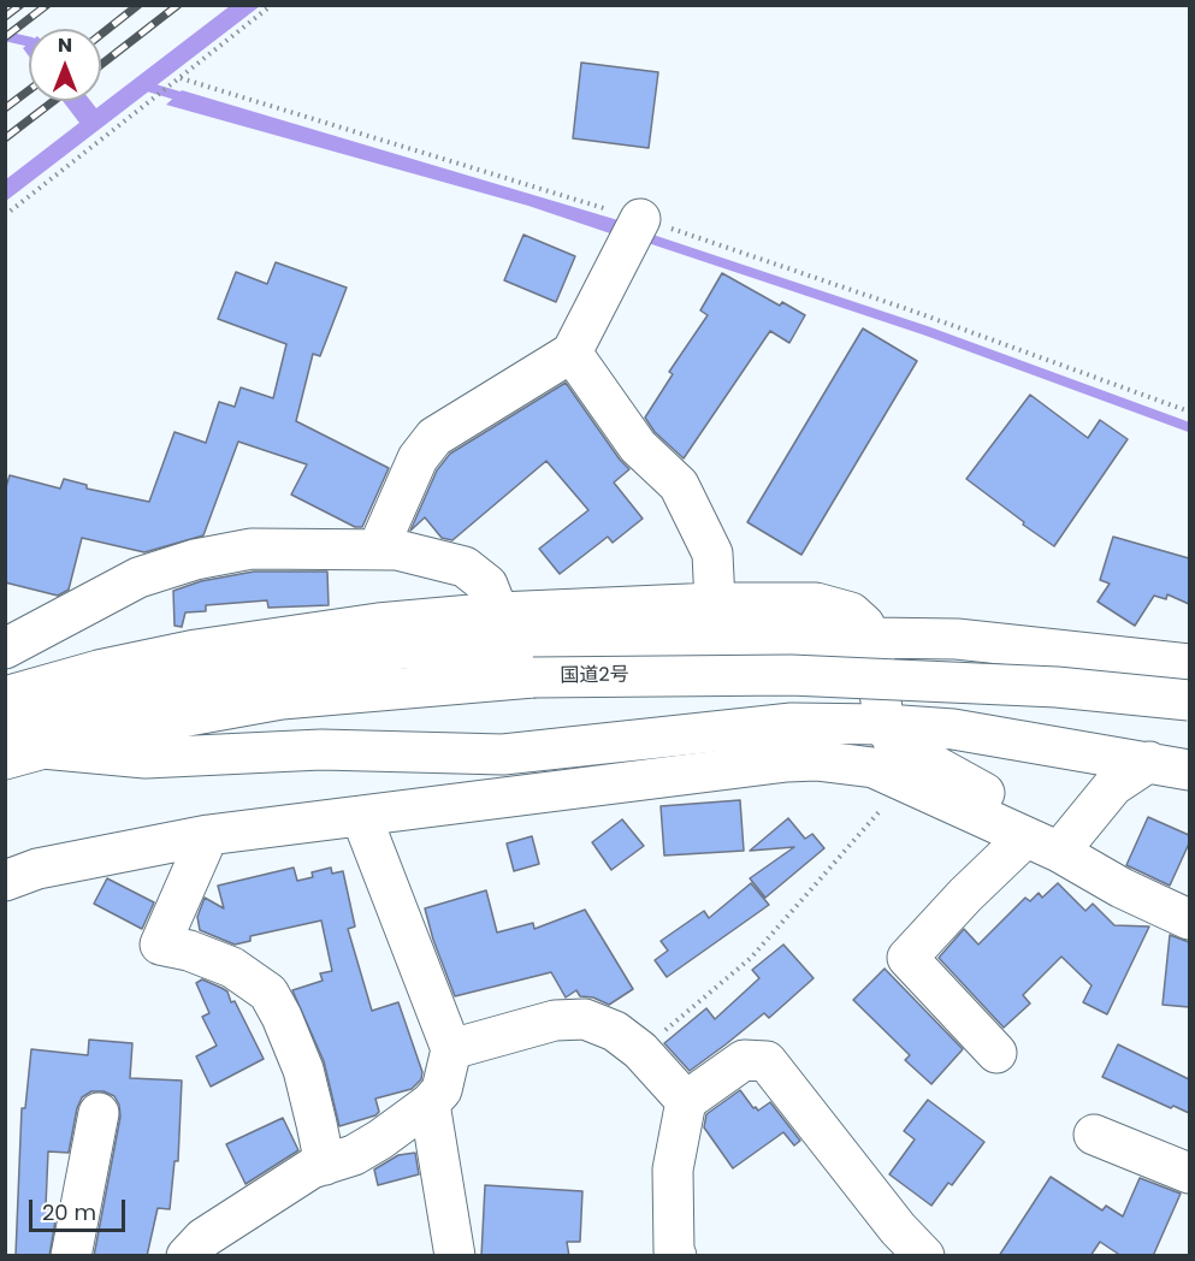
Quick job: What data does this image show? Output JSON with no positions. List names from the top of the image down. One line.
{"streets":{"main road":["国道2号"]},"scale_bar":"20 m","north":"top"}
